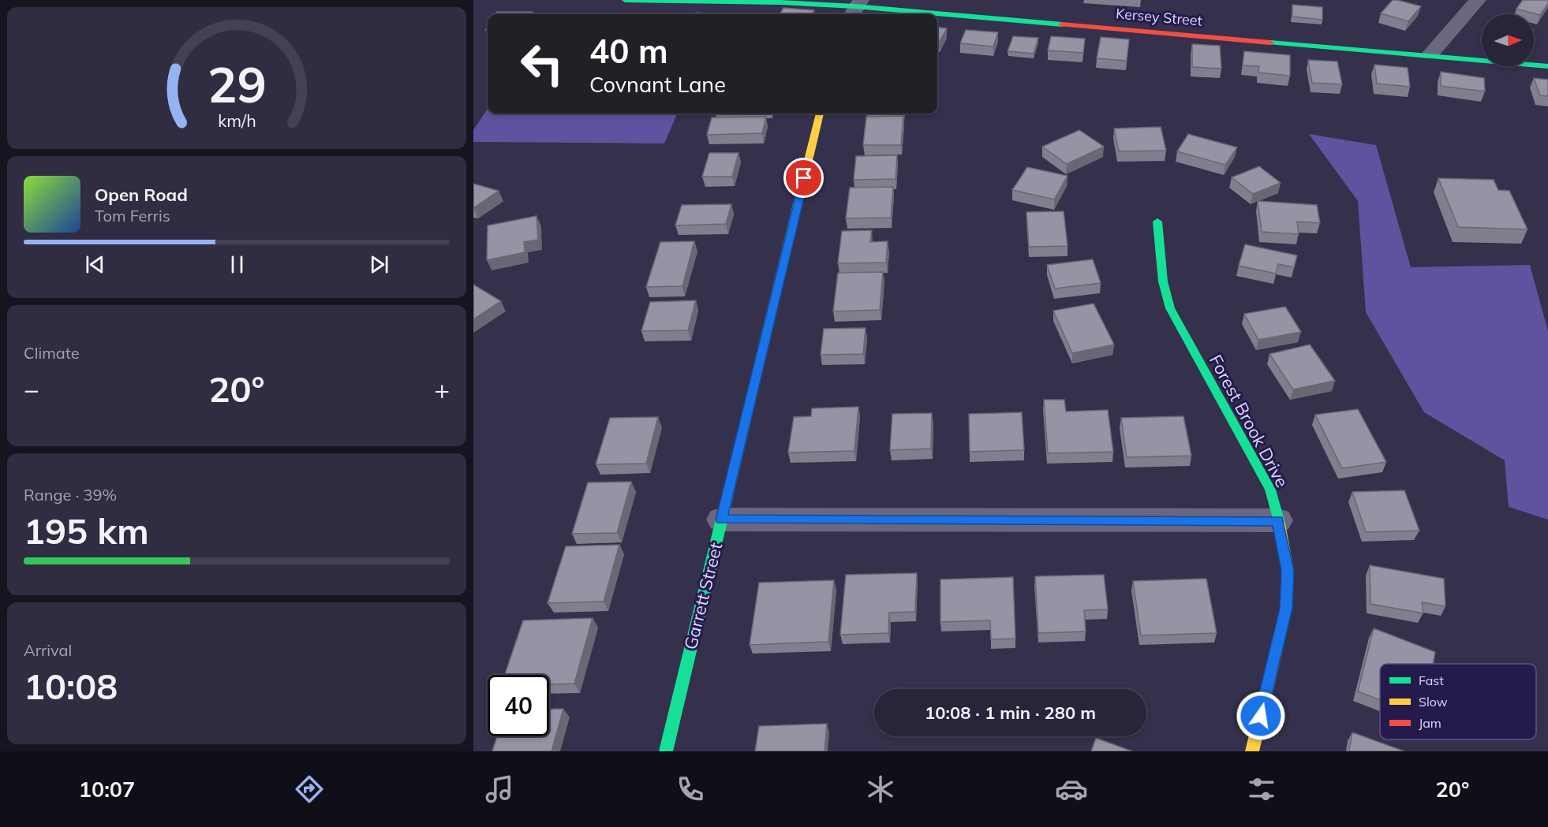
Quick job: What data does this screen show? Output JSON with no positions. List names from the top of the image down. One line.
{"streets":{"street":["Kersey Street","Forest Brook Drive","Garrett Street"]},"legend":["Fast","Slow","Jam"],"north":"right","page":{"turn":["40 m","Covnant Lane"],"song":["Open Road","Tom Ferris"],"tile":["Climate",["Range · 39%","195 km"],["Arrival","10:08"]],"heat":["−","20°","+"],"limit":"40","trip":"10:08 · 1 min · 280 m","tabs":["10:07","20°"],"gauge":["29","km/h"]}}
